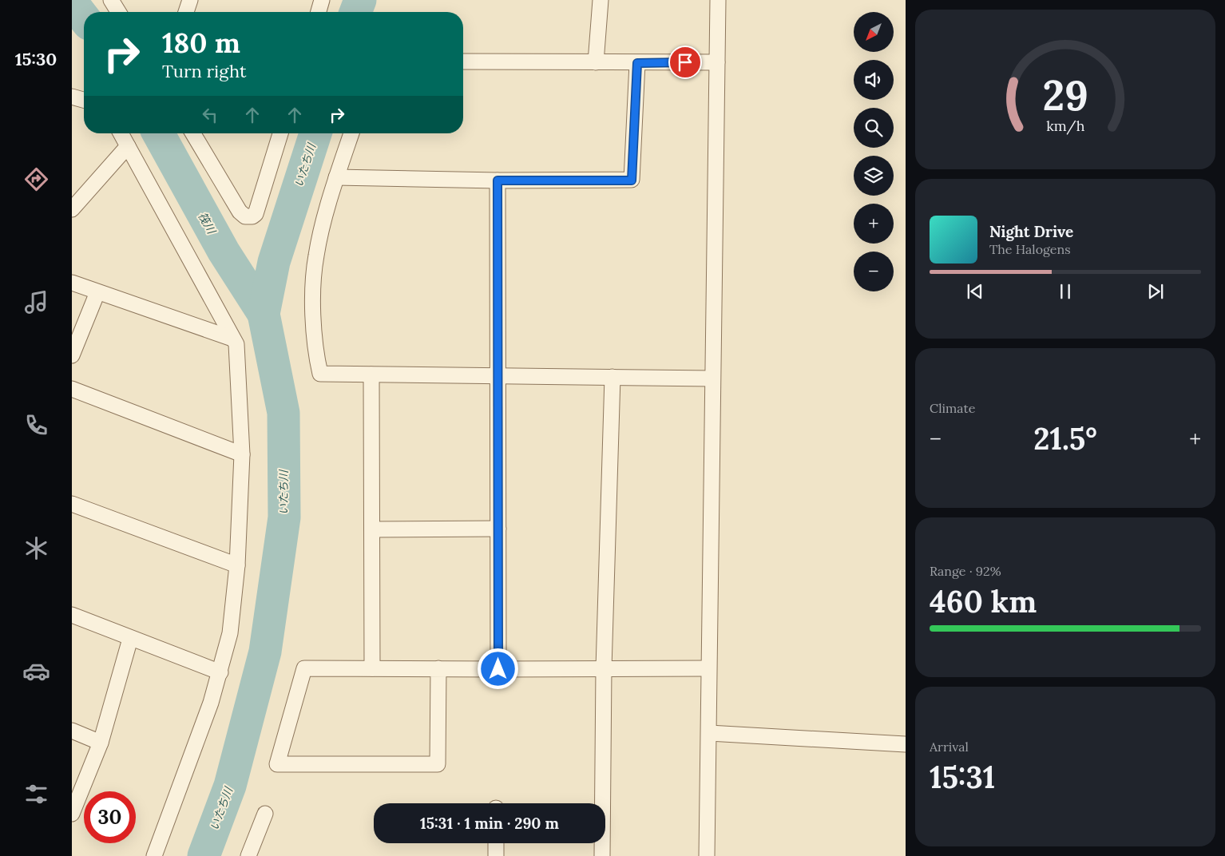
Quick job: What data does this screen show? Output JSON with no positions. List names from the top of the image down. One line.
{"water":["いたち川","筏川"],"north":"bottom left","page":{"tabs":"15:30","map_buttons":["+","−"],"turn":["180 m","Turn right"],"song":["Night Drive","The Halogens"],"tile":["Climate",["Range · 92%","460 km"],["Arrival","15:31"]],"heat":["−","21.5°","+"],"limit":"30","trip":"15:31 · 1 min · 290 m","gauge":["29","km/h"]}}
